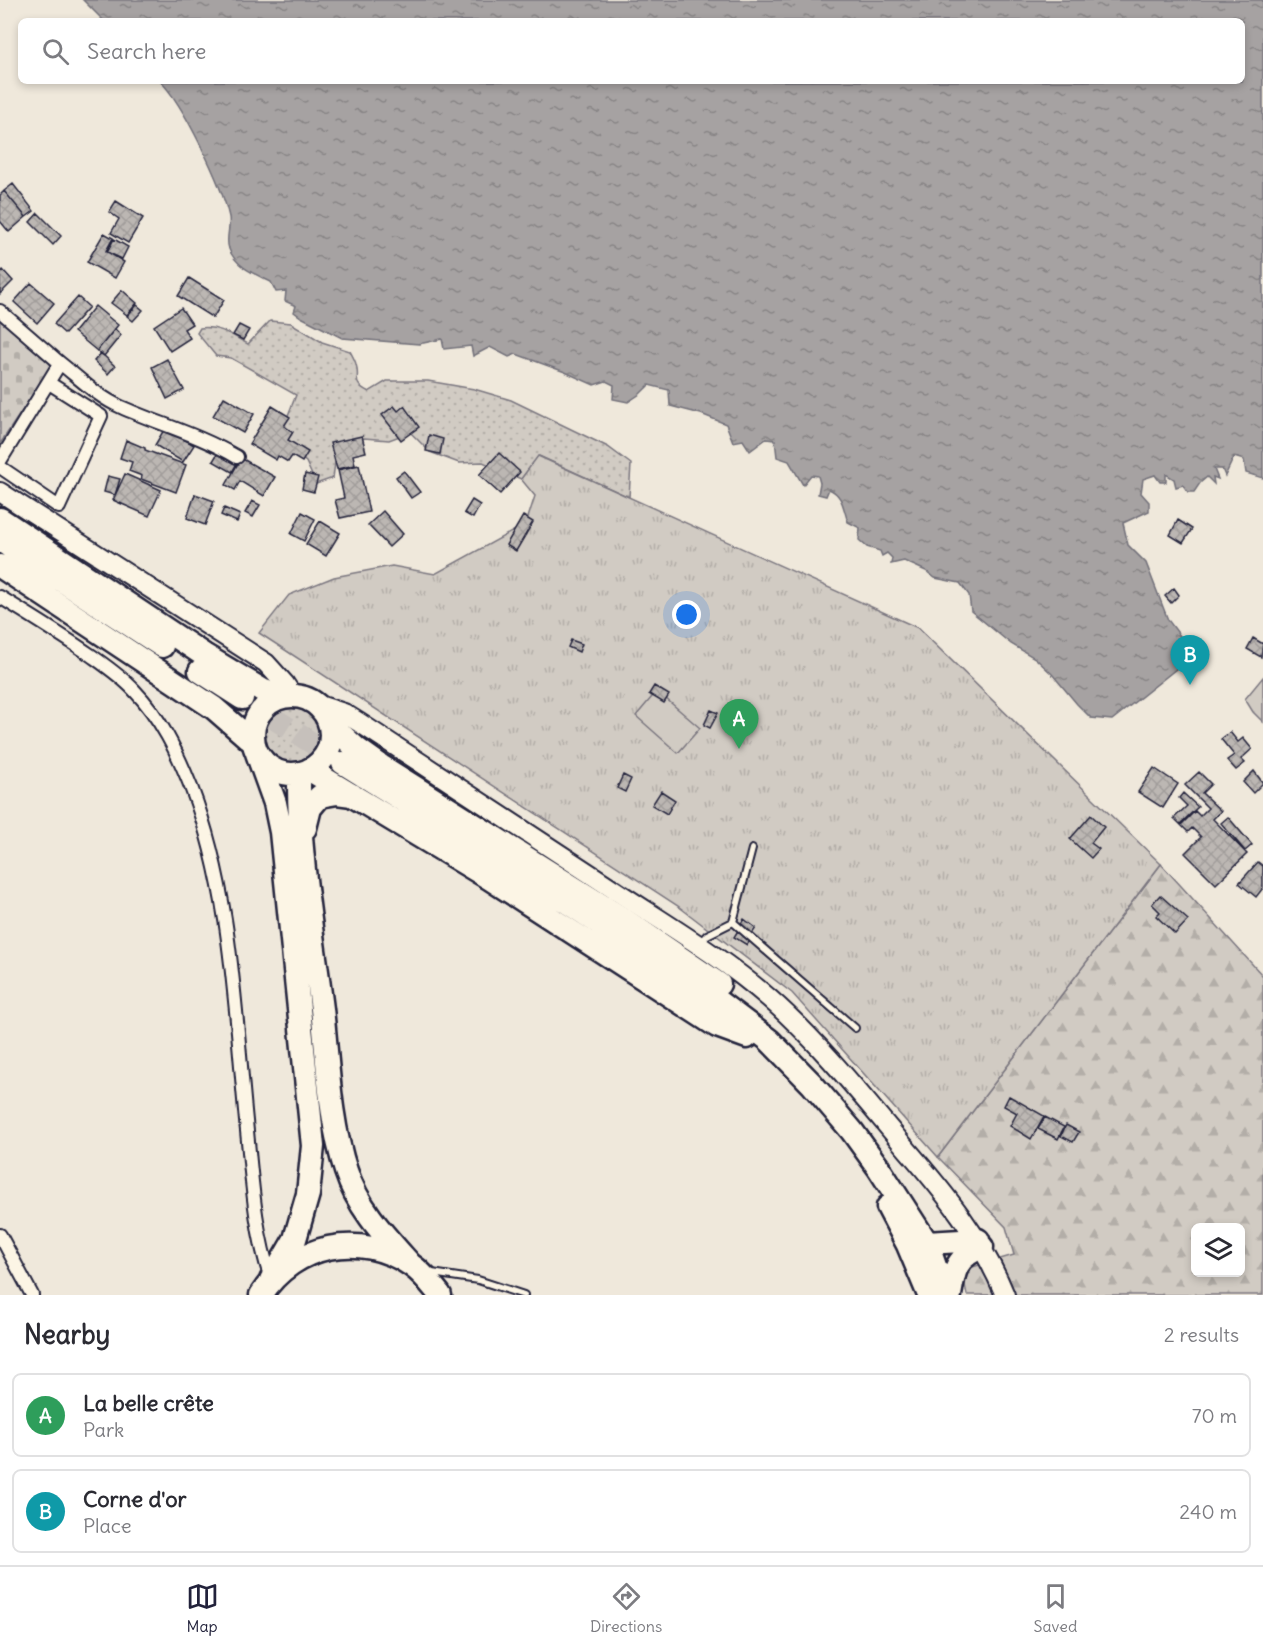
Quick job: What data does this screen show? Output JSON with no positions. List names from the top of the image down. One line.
{"page":{"search":"Search here","pins":["B","A"],"heading":["Nearby","2 results"],"list":[{"mark":"A","name":"La belle crête","note":"Park","value":"70 m"},{"mark":"B","name":"Corne d'or","note":"Place","value":"240 m"}],"nav":["Map","Directions","Saved"]}}
